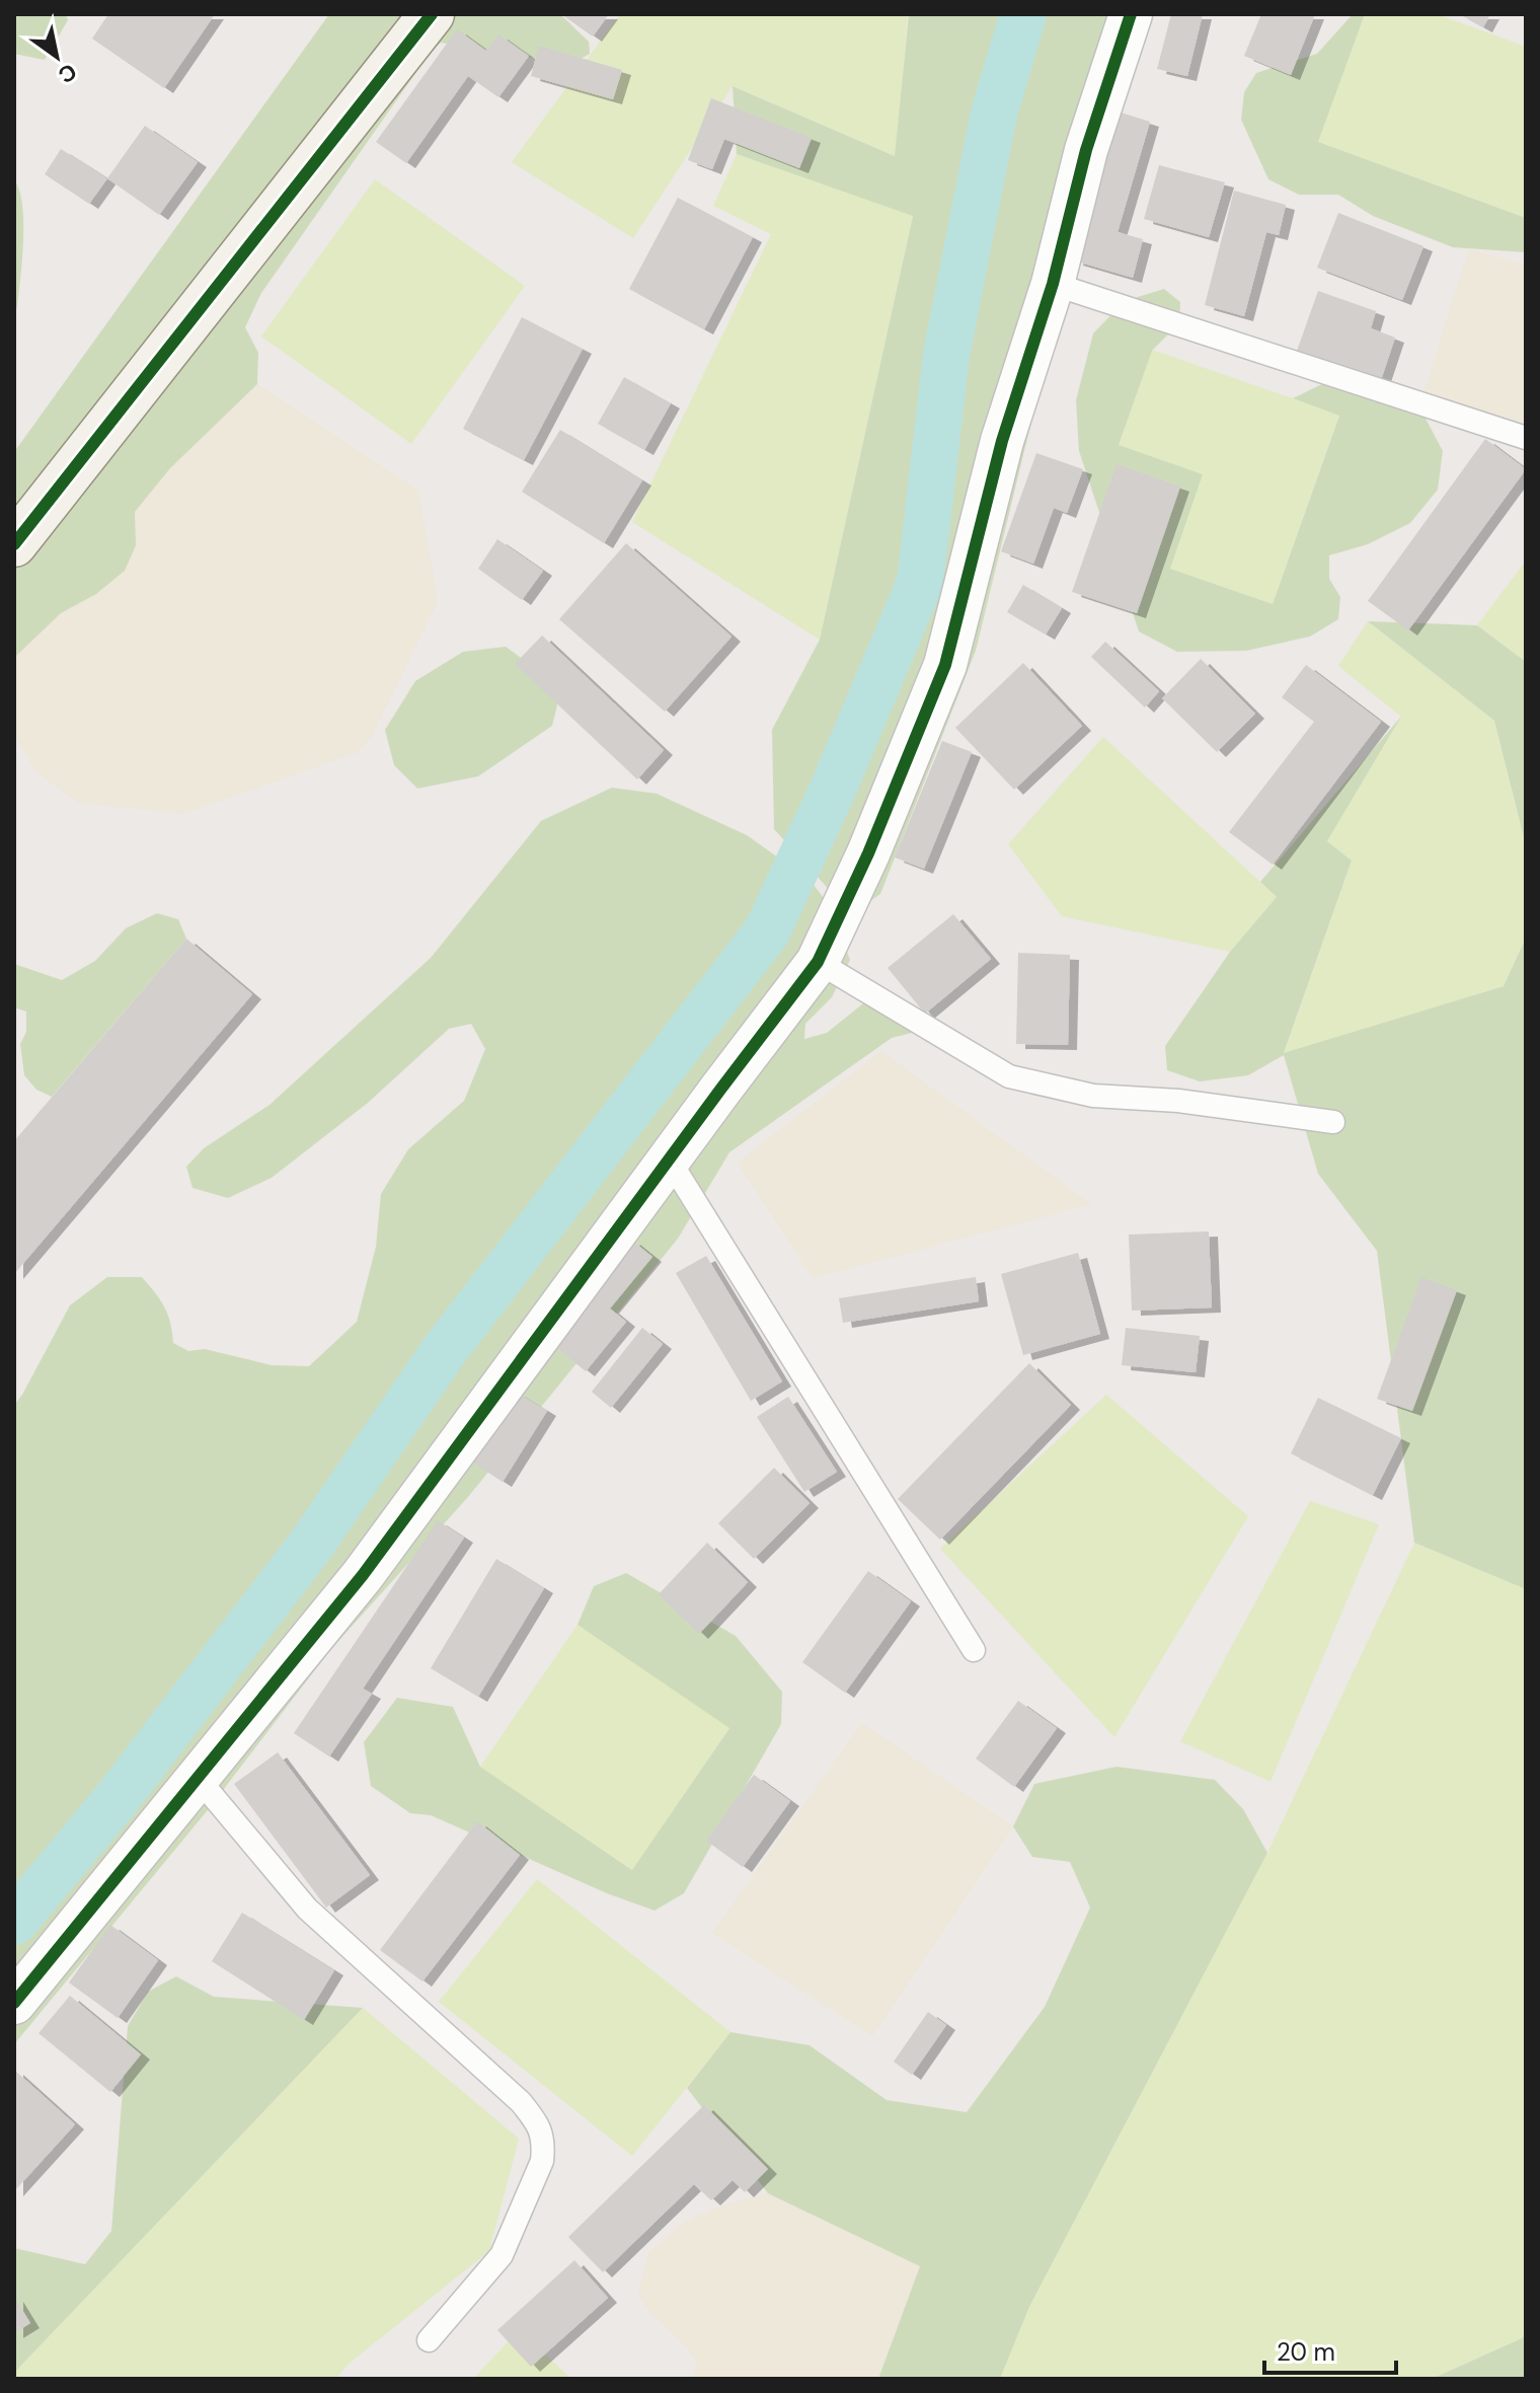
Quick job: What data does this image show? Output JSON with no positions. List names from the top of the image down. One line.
{"scale_bar":"20 m","north":"bottom right"}
